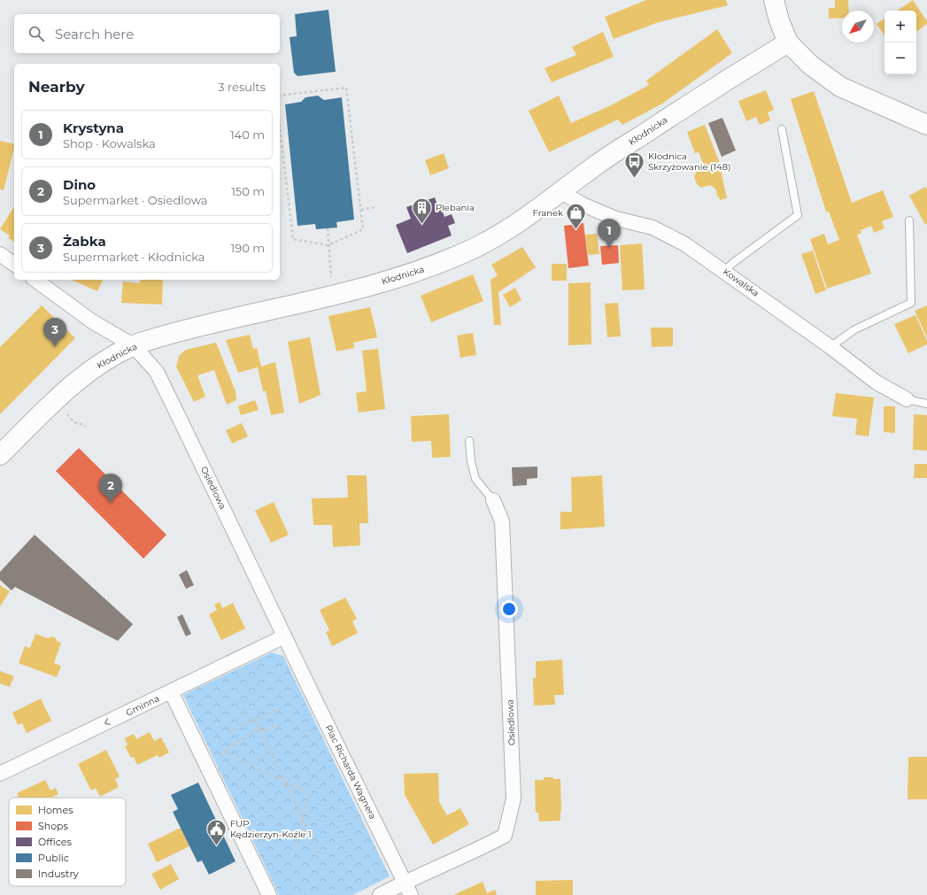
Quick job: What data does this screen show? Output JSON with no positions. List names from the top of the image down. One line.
{"streets":{"main road":["Kłodnicka"],"street":["Kowalska","Osiedlowa","Gminna","Plac Richarda Wagnera"]},"crossings":[["Kłodnicka","Kowalska"],["Kłodnicka","Osiedlowa"],["Osiedlowa","Gminna"],["Osiedlowa","Plac Richarda Wagnera"],["Gminna","Plac Richarda Wagnera"]],"one_way":["Gminna"],"places":{"bus stop":["Kłodnica Skrzyżowanie (148)"],"building":["Plebania"],"shop":["Franek"],"public building":["FUP Kędzierzyn-Koźle 1"]},"legend":["Homes","Shops","Offices","Public","Industry"],"north":"bottom left","page":{"map_buttons":["+","−"],"search":"Search here","heading":["Nearby","3 results"],"list":[{"mark":"1","name":"Krystyna","note":"Shop · Kowalska","value":"140 m"},{"mark":"2","name":"Dino","note":"Supermarket · Osiedlowa","value":"150 m"},{"mark":"3","name":"Żabka","note":"Supermarket · Kłodnicka","value":"190 m"}],"pins":["1","3","2"]}}
